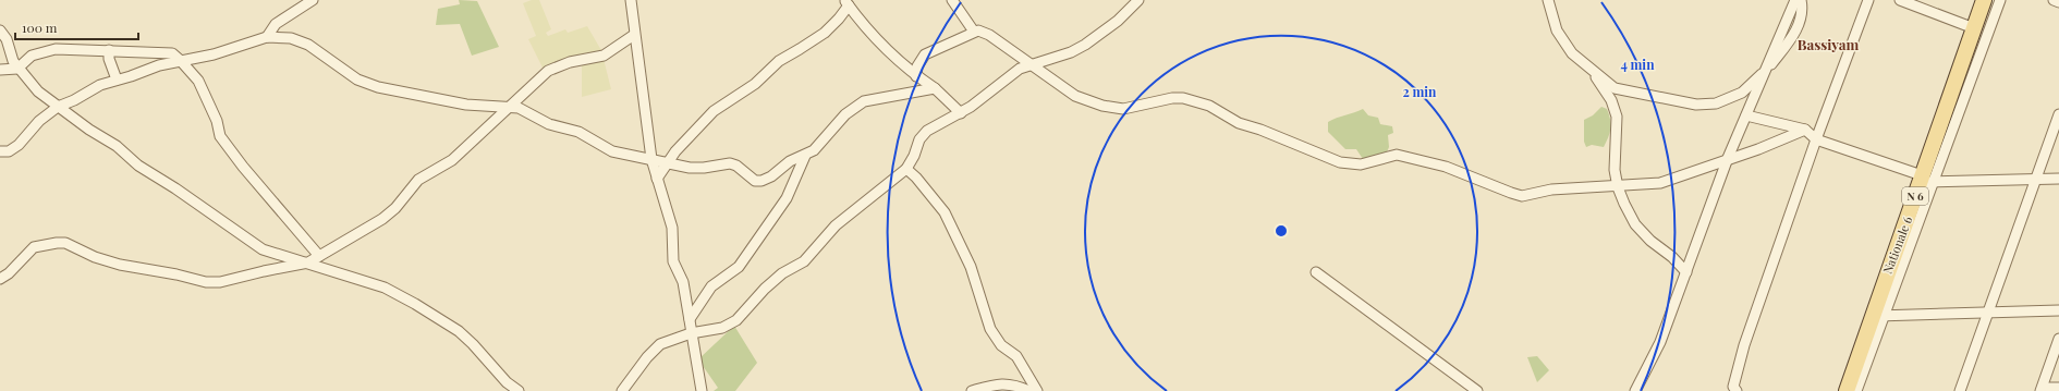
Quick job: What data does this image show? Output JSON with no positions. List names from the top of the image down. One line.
{"streets":{"main road":["N 6","Nationale 6"]},"districts":["Bassiyam"],"scale_bar":"100 m","rings":["4 min","2 min"]}
